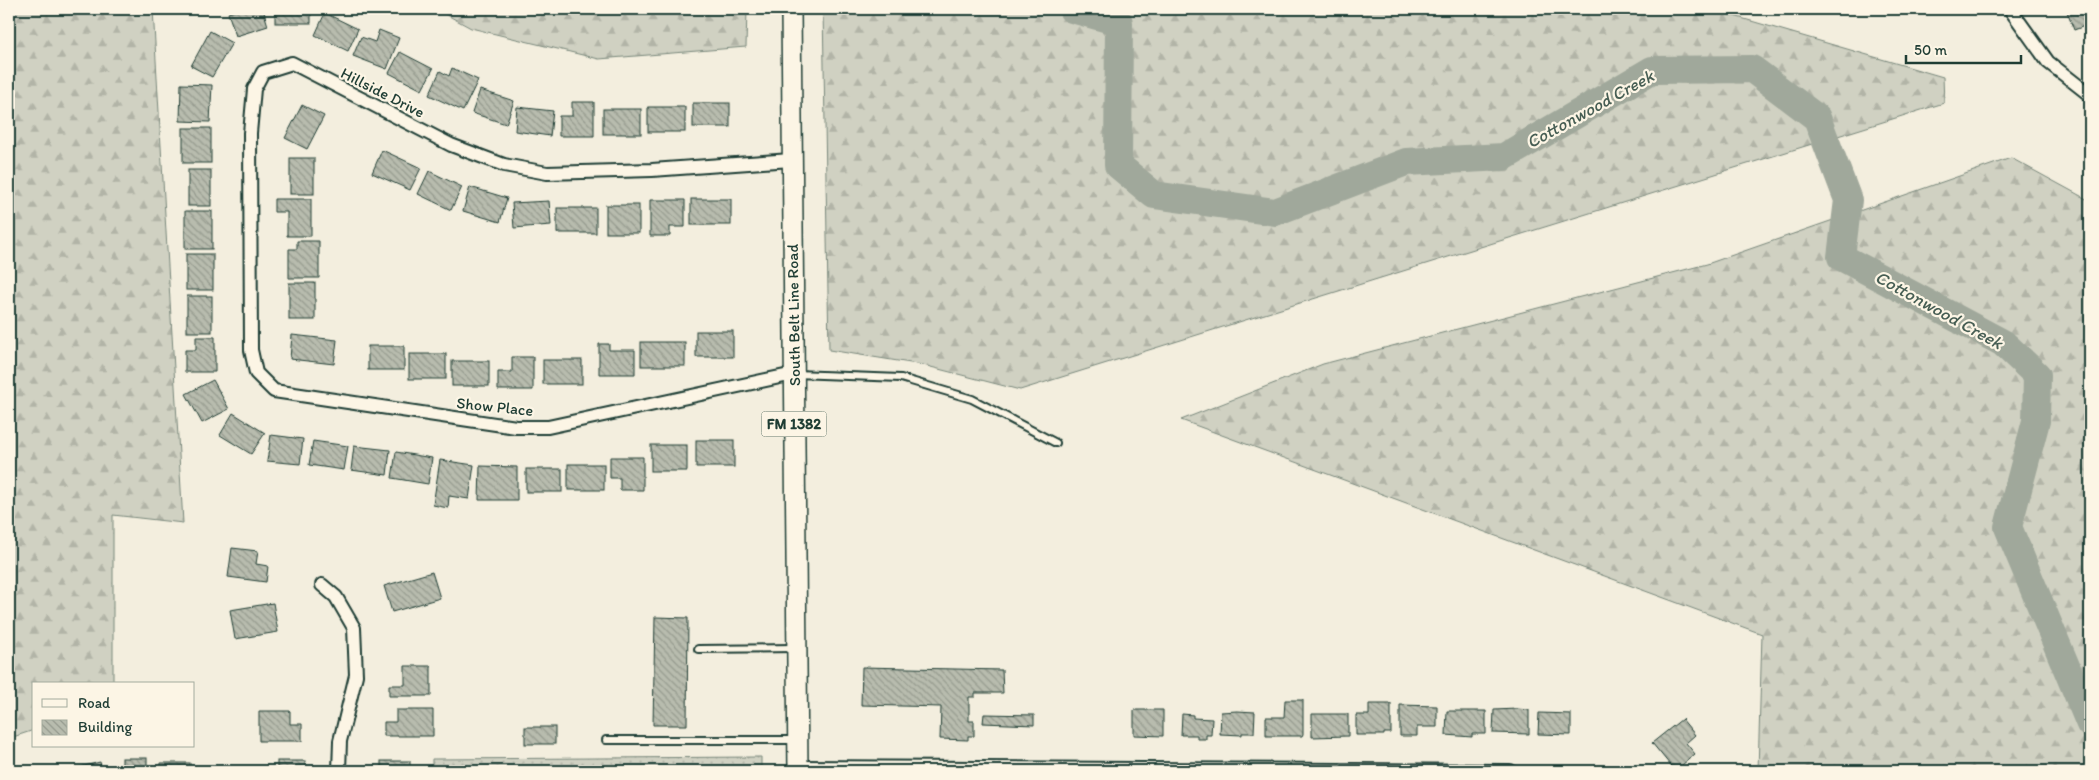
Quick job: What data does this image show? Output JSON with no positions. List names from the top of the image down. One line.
{"streets":{"main road":["South Belt Line Road","FM 1382"],"street":["Hillside Drive","Show Place"]},"crossings":[["Hillside Drive","South Belt Line Road"],["Hillside Drive","Show Place"],["South Belt Line Road","Show Place"]],"water":["Cottonwood Creek"],"legend":["Road","Building"],"scale_bar":"50 m"}
